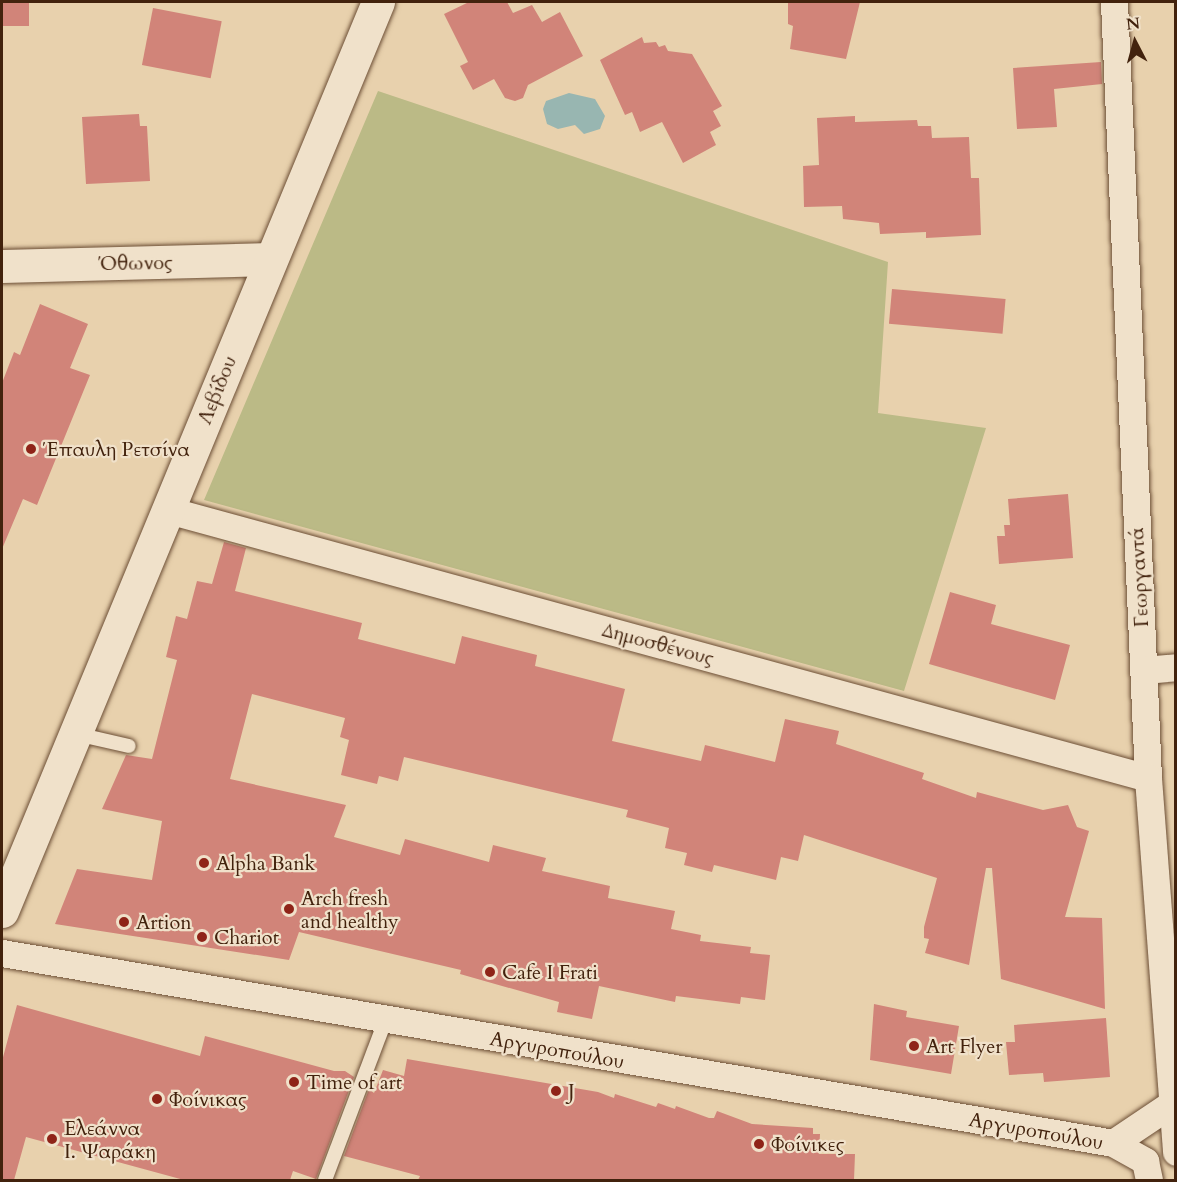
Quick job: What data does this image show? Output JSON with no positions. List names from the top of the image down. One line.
{"streets":{"street":["Όθωνος","Λεβίδου","Γεωργαντά","Δημοσθένους","Αργυροπούλου"]},"crossings":[["Όθωνος","Λεβίδου"],["Λεβίδου","Δημοσθένους"],["Γεωργαντά","Δημοσθένους"]],"places":["Έπαυλη Ρετσίνα","Alpha Bank","Arch fresh and healthy","Artion","Chariot","Cafe I Frati","Art Flyer","Time of art","J","Φοίνικας","Ελεάννα Ι. Ψαράκη","Φοίνικες"],"north":"top"}
